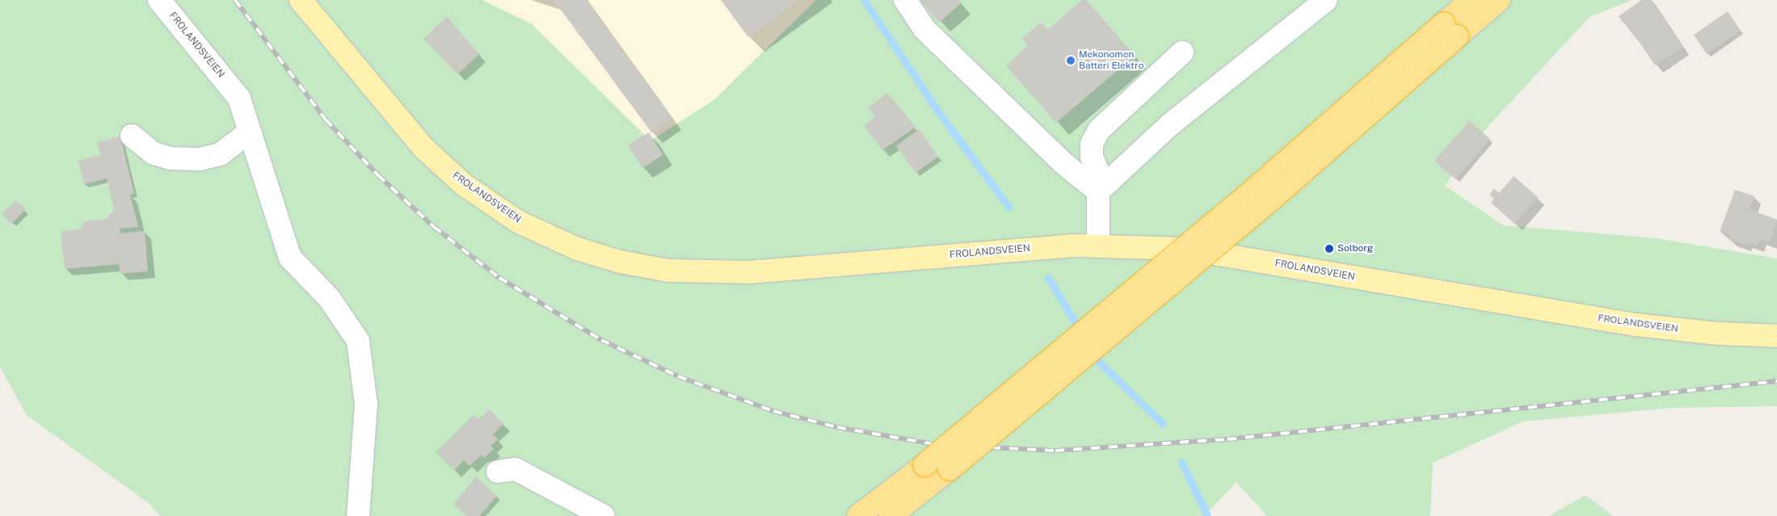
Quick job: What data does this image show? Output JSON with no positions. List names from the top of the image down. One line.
{"streets":{"main road":["FROLANDSVEIEN"]},"places":["Mekonomen Batteri Elektro","Solborg"]}
